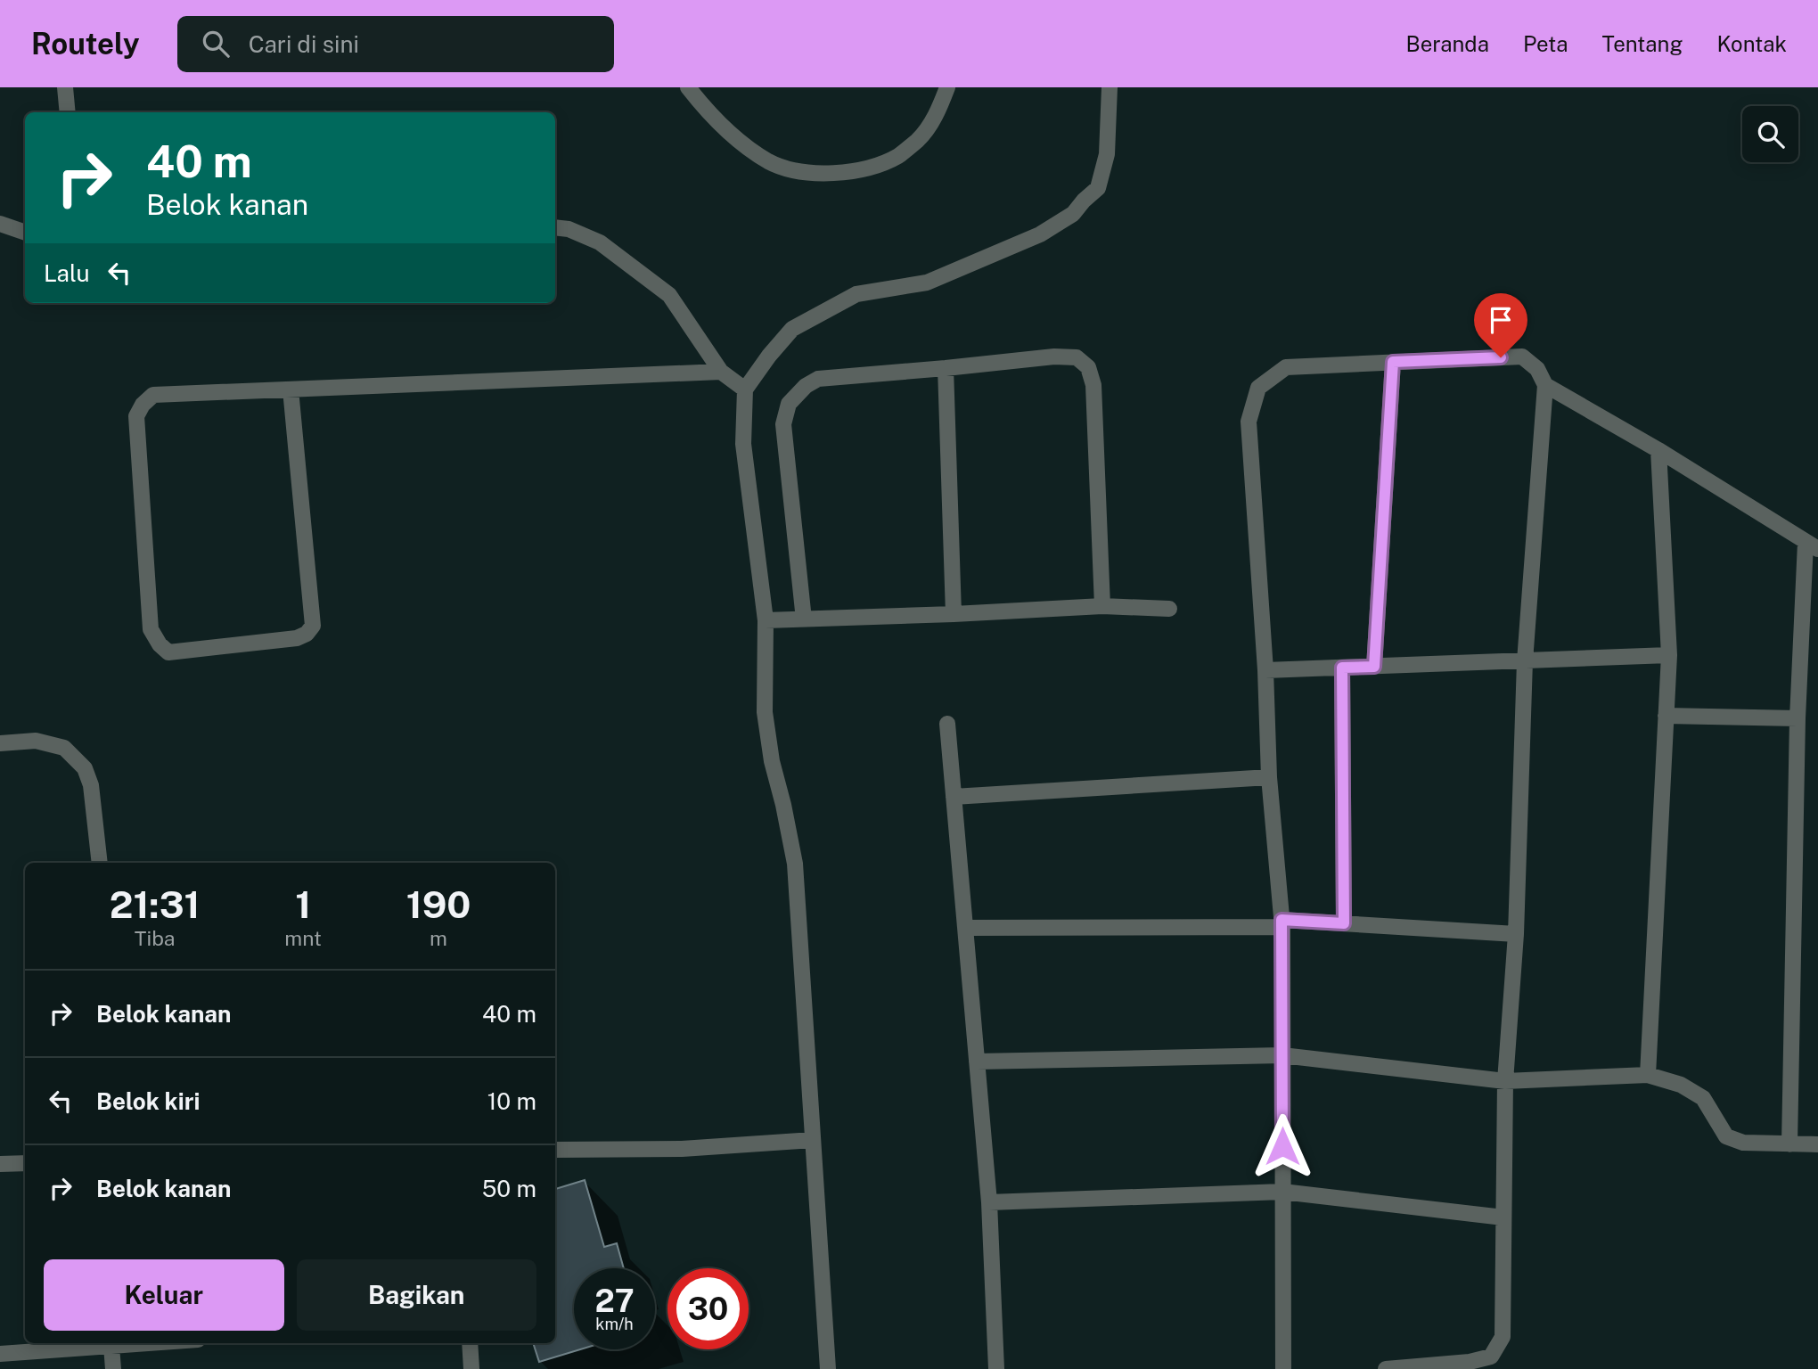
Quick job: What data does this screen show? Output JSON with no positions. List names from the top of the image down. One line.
{"page":{"header":"Routely","search":"Cari di sini","nav":["Beranda","Peta","Tentang","Kontak"],"turn":["40 m","Belok kanan"],"then":"Lalu","eta":["21:31","Tiba","1","mnt","190","m"],"list":[{"name":"Belok kanan","value":"40 m"},{"name":"Belok kiri","value":"10 m"},{"name":"Belok kanan","value":"50 m"}],"buttons":["Keluar","Bagikan"],"speed":"27 km/h","limit":"30"}}
